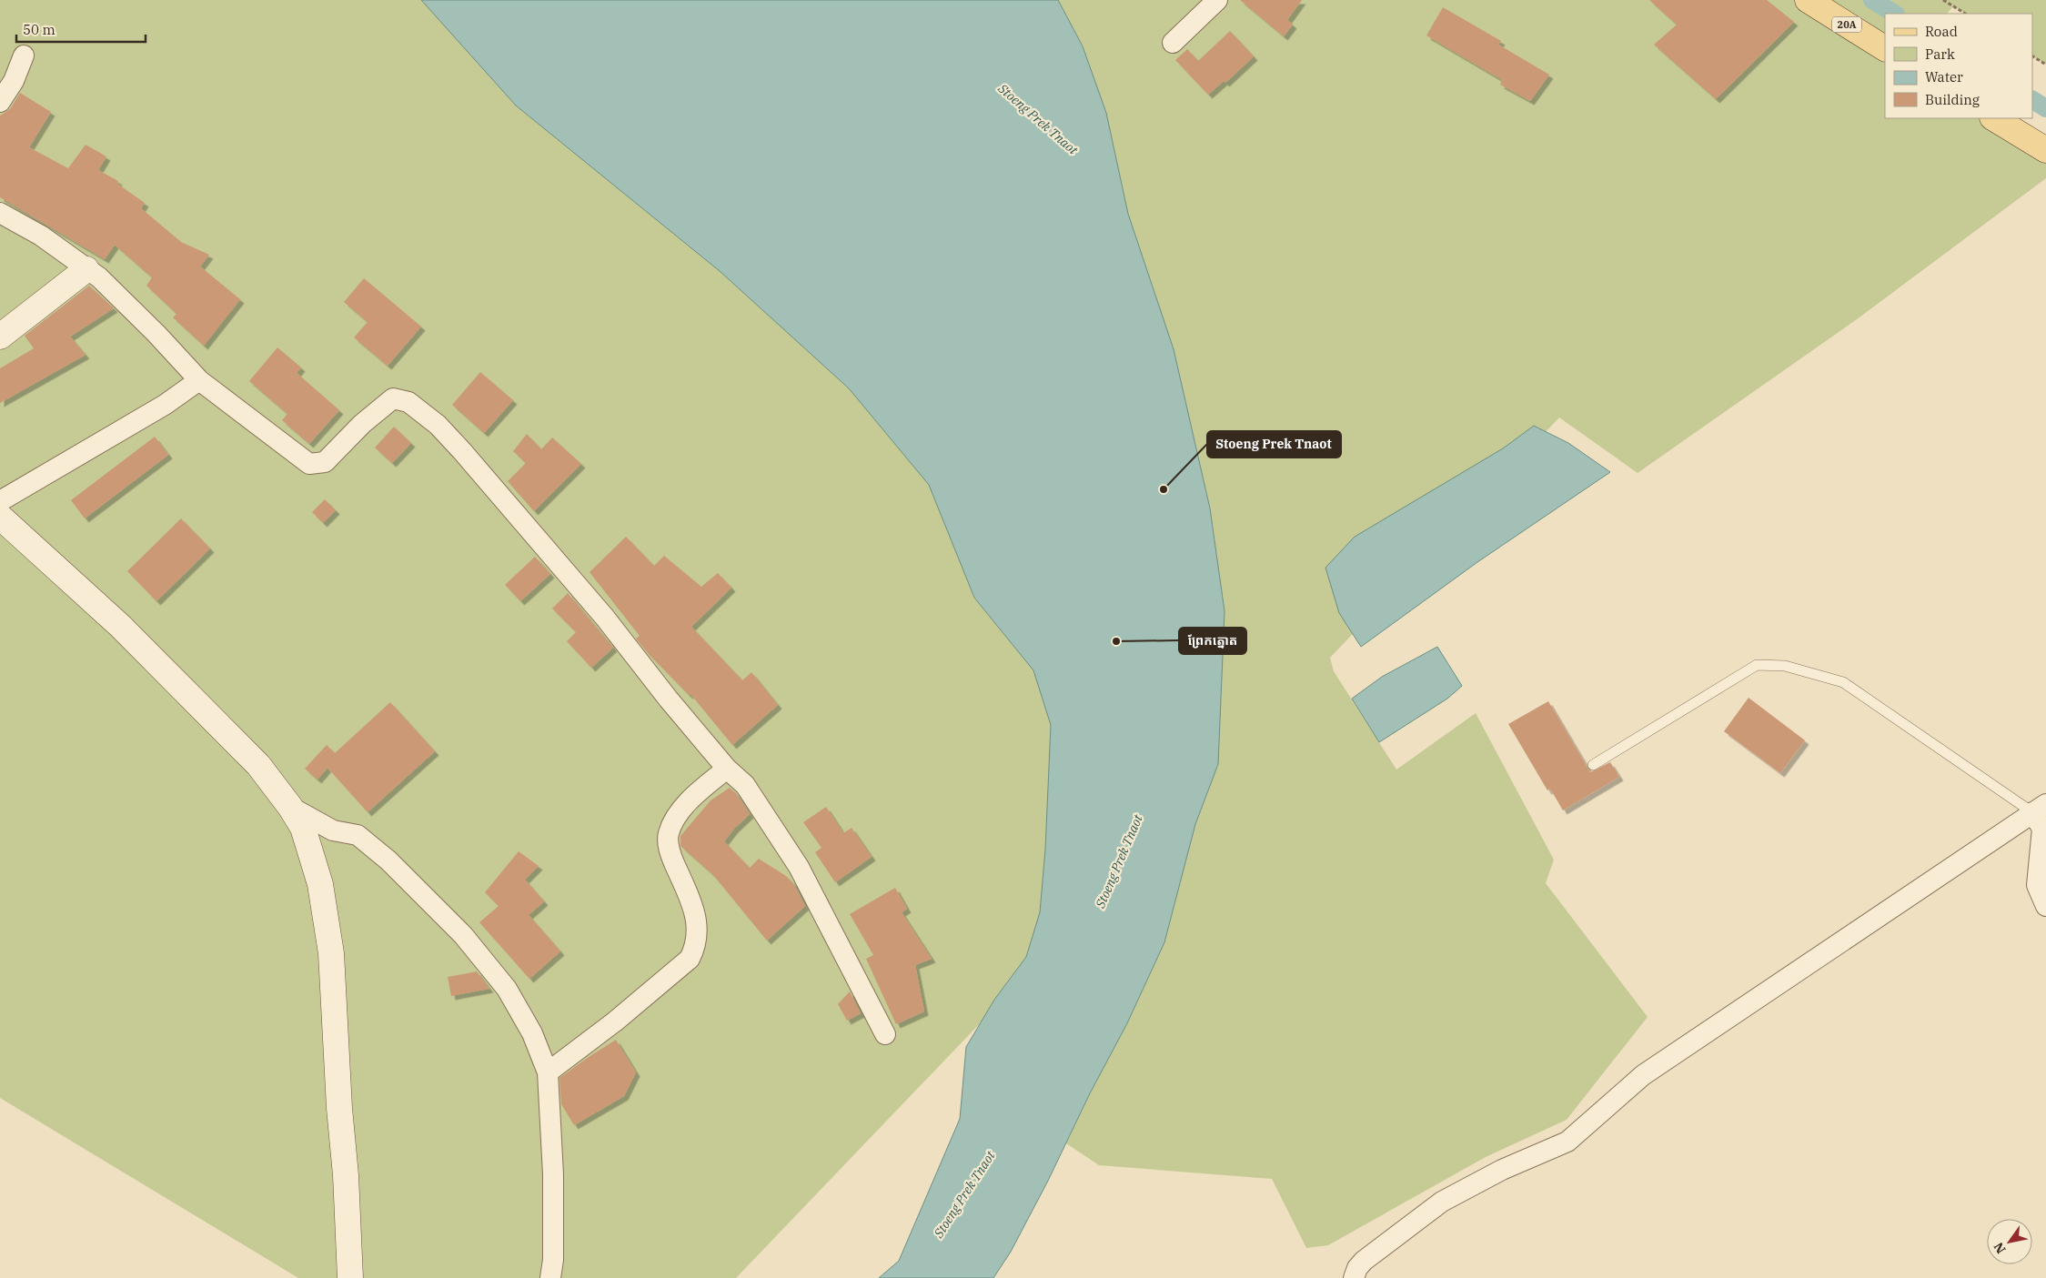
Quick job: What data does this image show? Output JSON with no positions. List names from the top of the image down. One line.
{"streets":{"main road":["20A"]},"water":["Stoeng Prek Tnaot"],"places":["Stoeng Prek Tnaot","ព្រែកត្នោត"],"legend":["Road","Park","Water","Building"],"scale_bar":"50 m","north":"bottom left"}
